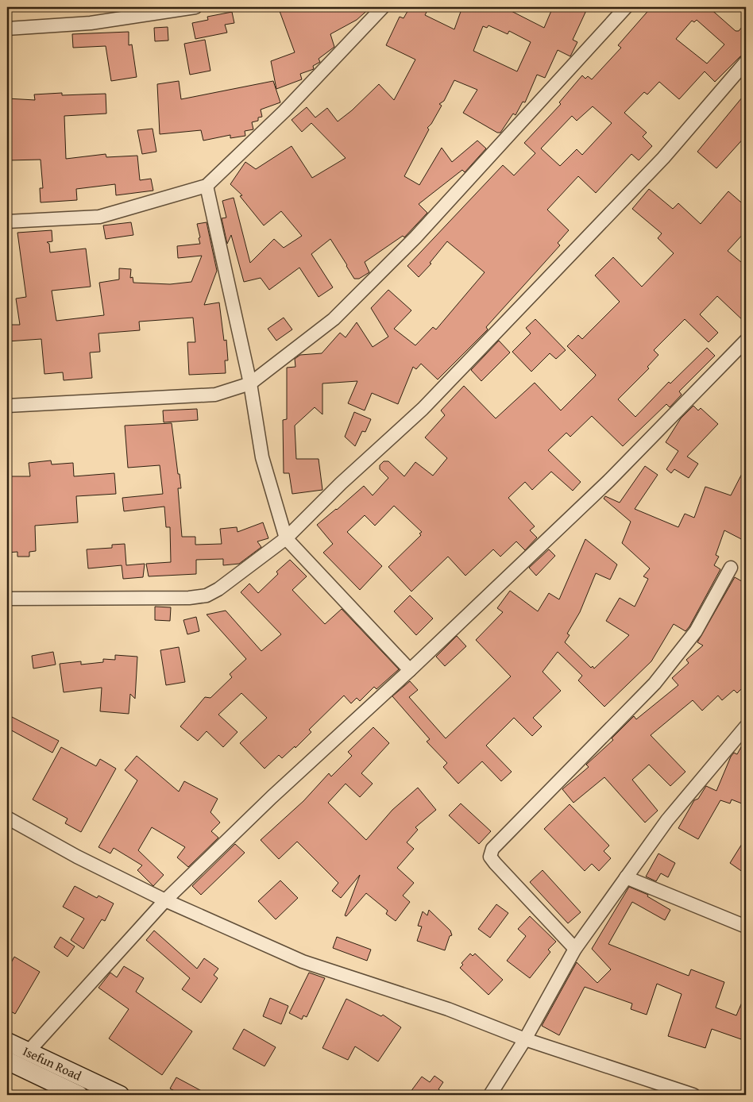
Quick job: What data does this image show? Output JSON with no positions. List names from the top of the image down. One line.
{"streets":{"street":["Isefun Road"]}}
